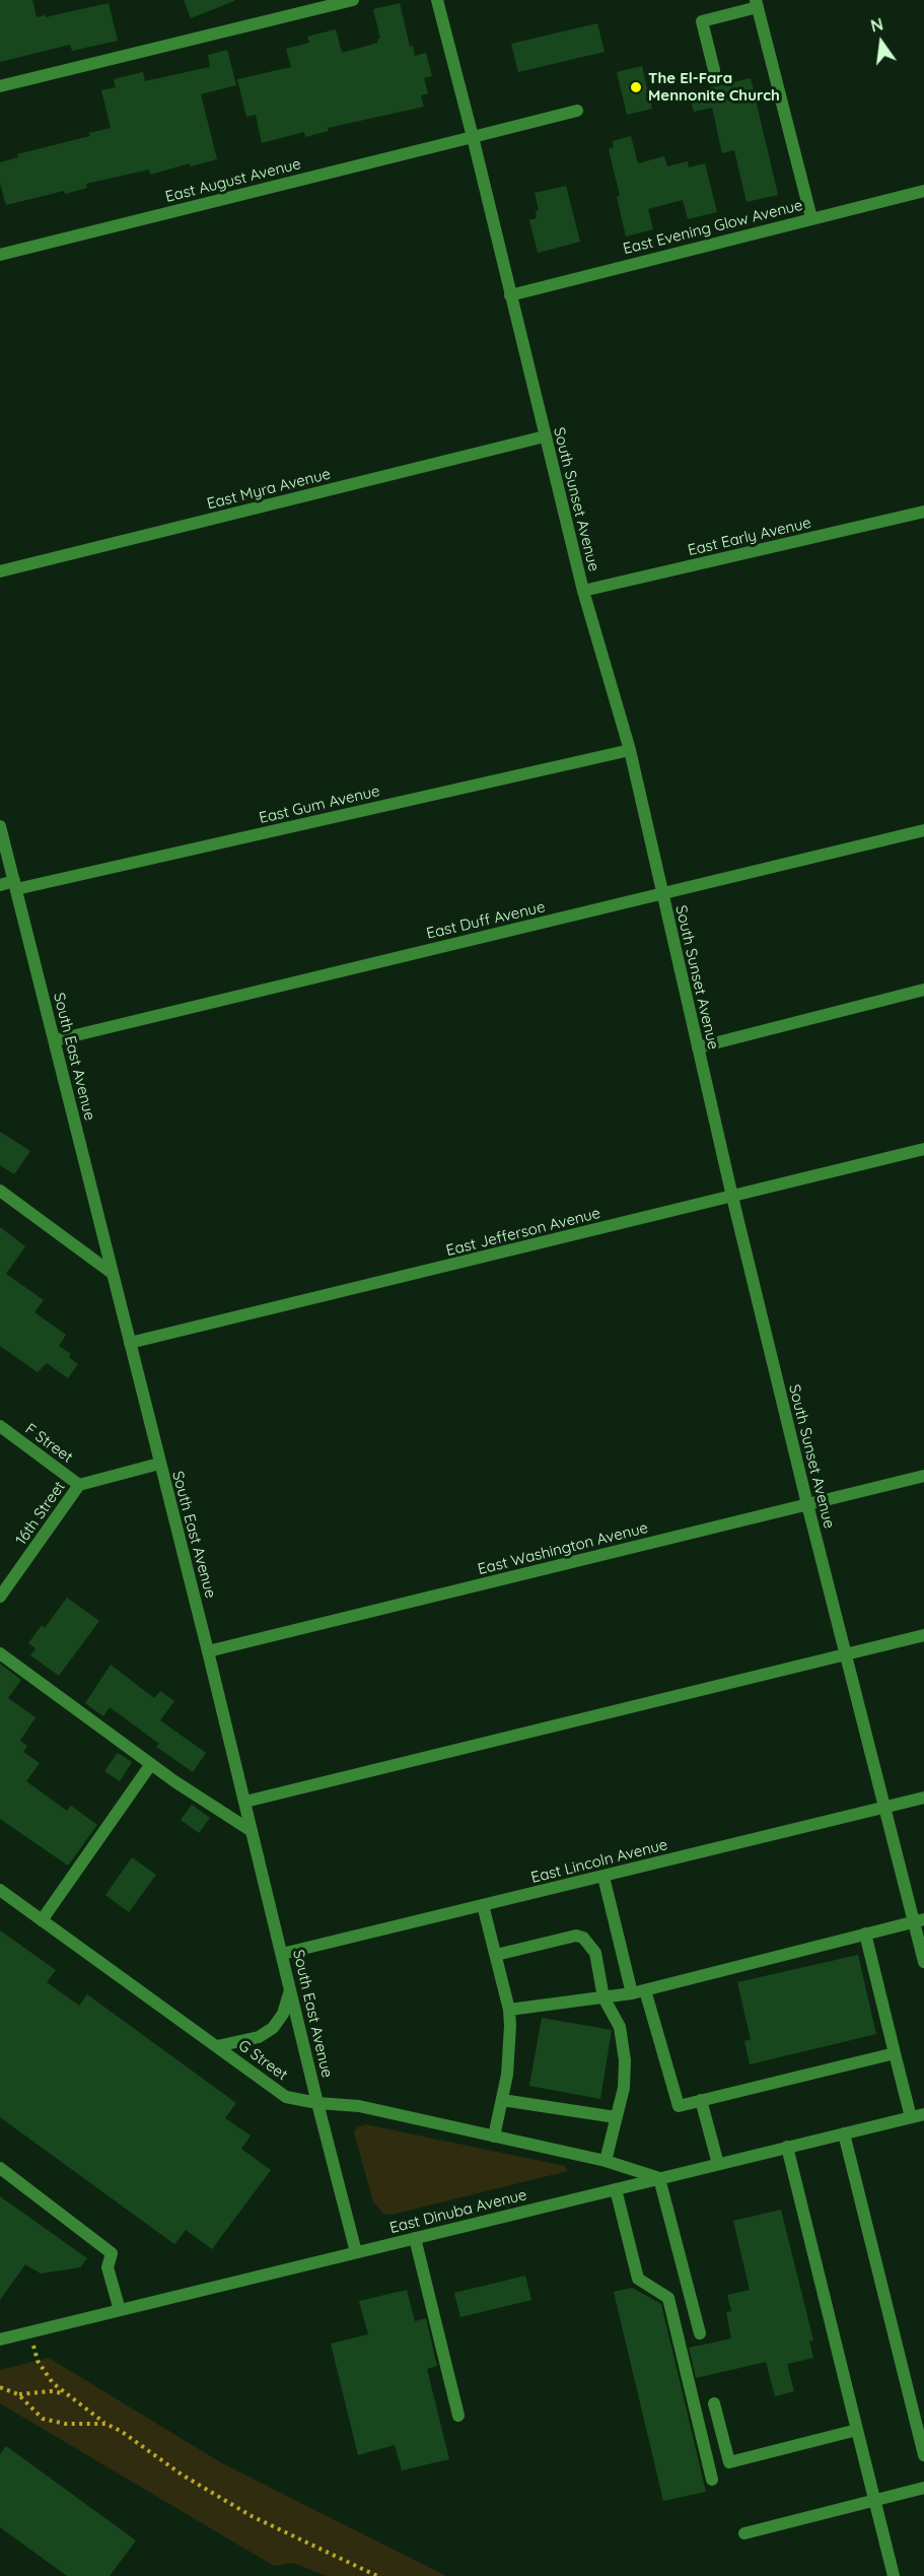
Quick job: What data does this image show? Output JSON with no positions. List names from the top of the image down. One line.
{"streets":{"street":["East August Avenue","East Evening Glow Avenue","East Myra Avenue","South Sunset Avenue","East Early Avenue","East Gum Avenue","East Duff Avenue","South East Avenue","East Jefferson Avenue","F Street","16th Street","East Washington Avenue","East Lincoln Avenue","G Street","East Dinuba Avenue"]},"crossings":[["East August Avenue","South Sunset Avenue"],["East Evening Glow Avenue","South Sunset Avenue"],["East Myra Avenue","South Sunset Avenue"],["South Sunset Avenue","East Early Avenue"],["South Sunset Avenue","East Gum Avenue"],["South Sunset Avenue","East Duff Avenue"],["South Sunset Avenue","East Jefferson Avenue"],["South Sunset Avenue","East Washington Avenue"],["South Sunset Avenue","East Lincoln Avenue"],["East Gum Avenue","South East Avenue"],["East Duff Avenue","South East Avenue"],["South East Avenue","East Jefferson Avenue"],["South East Avenue","16th Street"],["South East Avenue","East Washington Avenue"],["South East Avenue","East Lincoln Avenue"],["South East Avenue","G Street"],["South East Avenue","East Dinuba Avenue"],["F Street","16th Street"],["G Street","East Dinuba Avenue"]],"places":["The El-Fara Mennonite Church"],"north":"top"}
